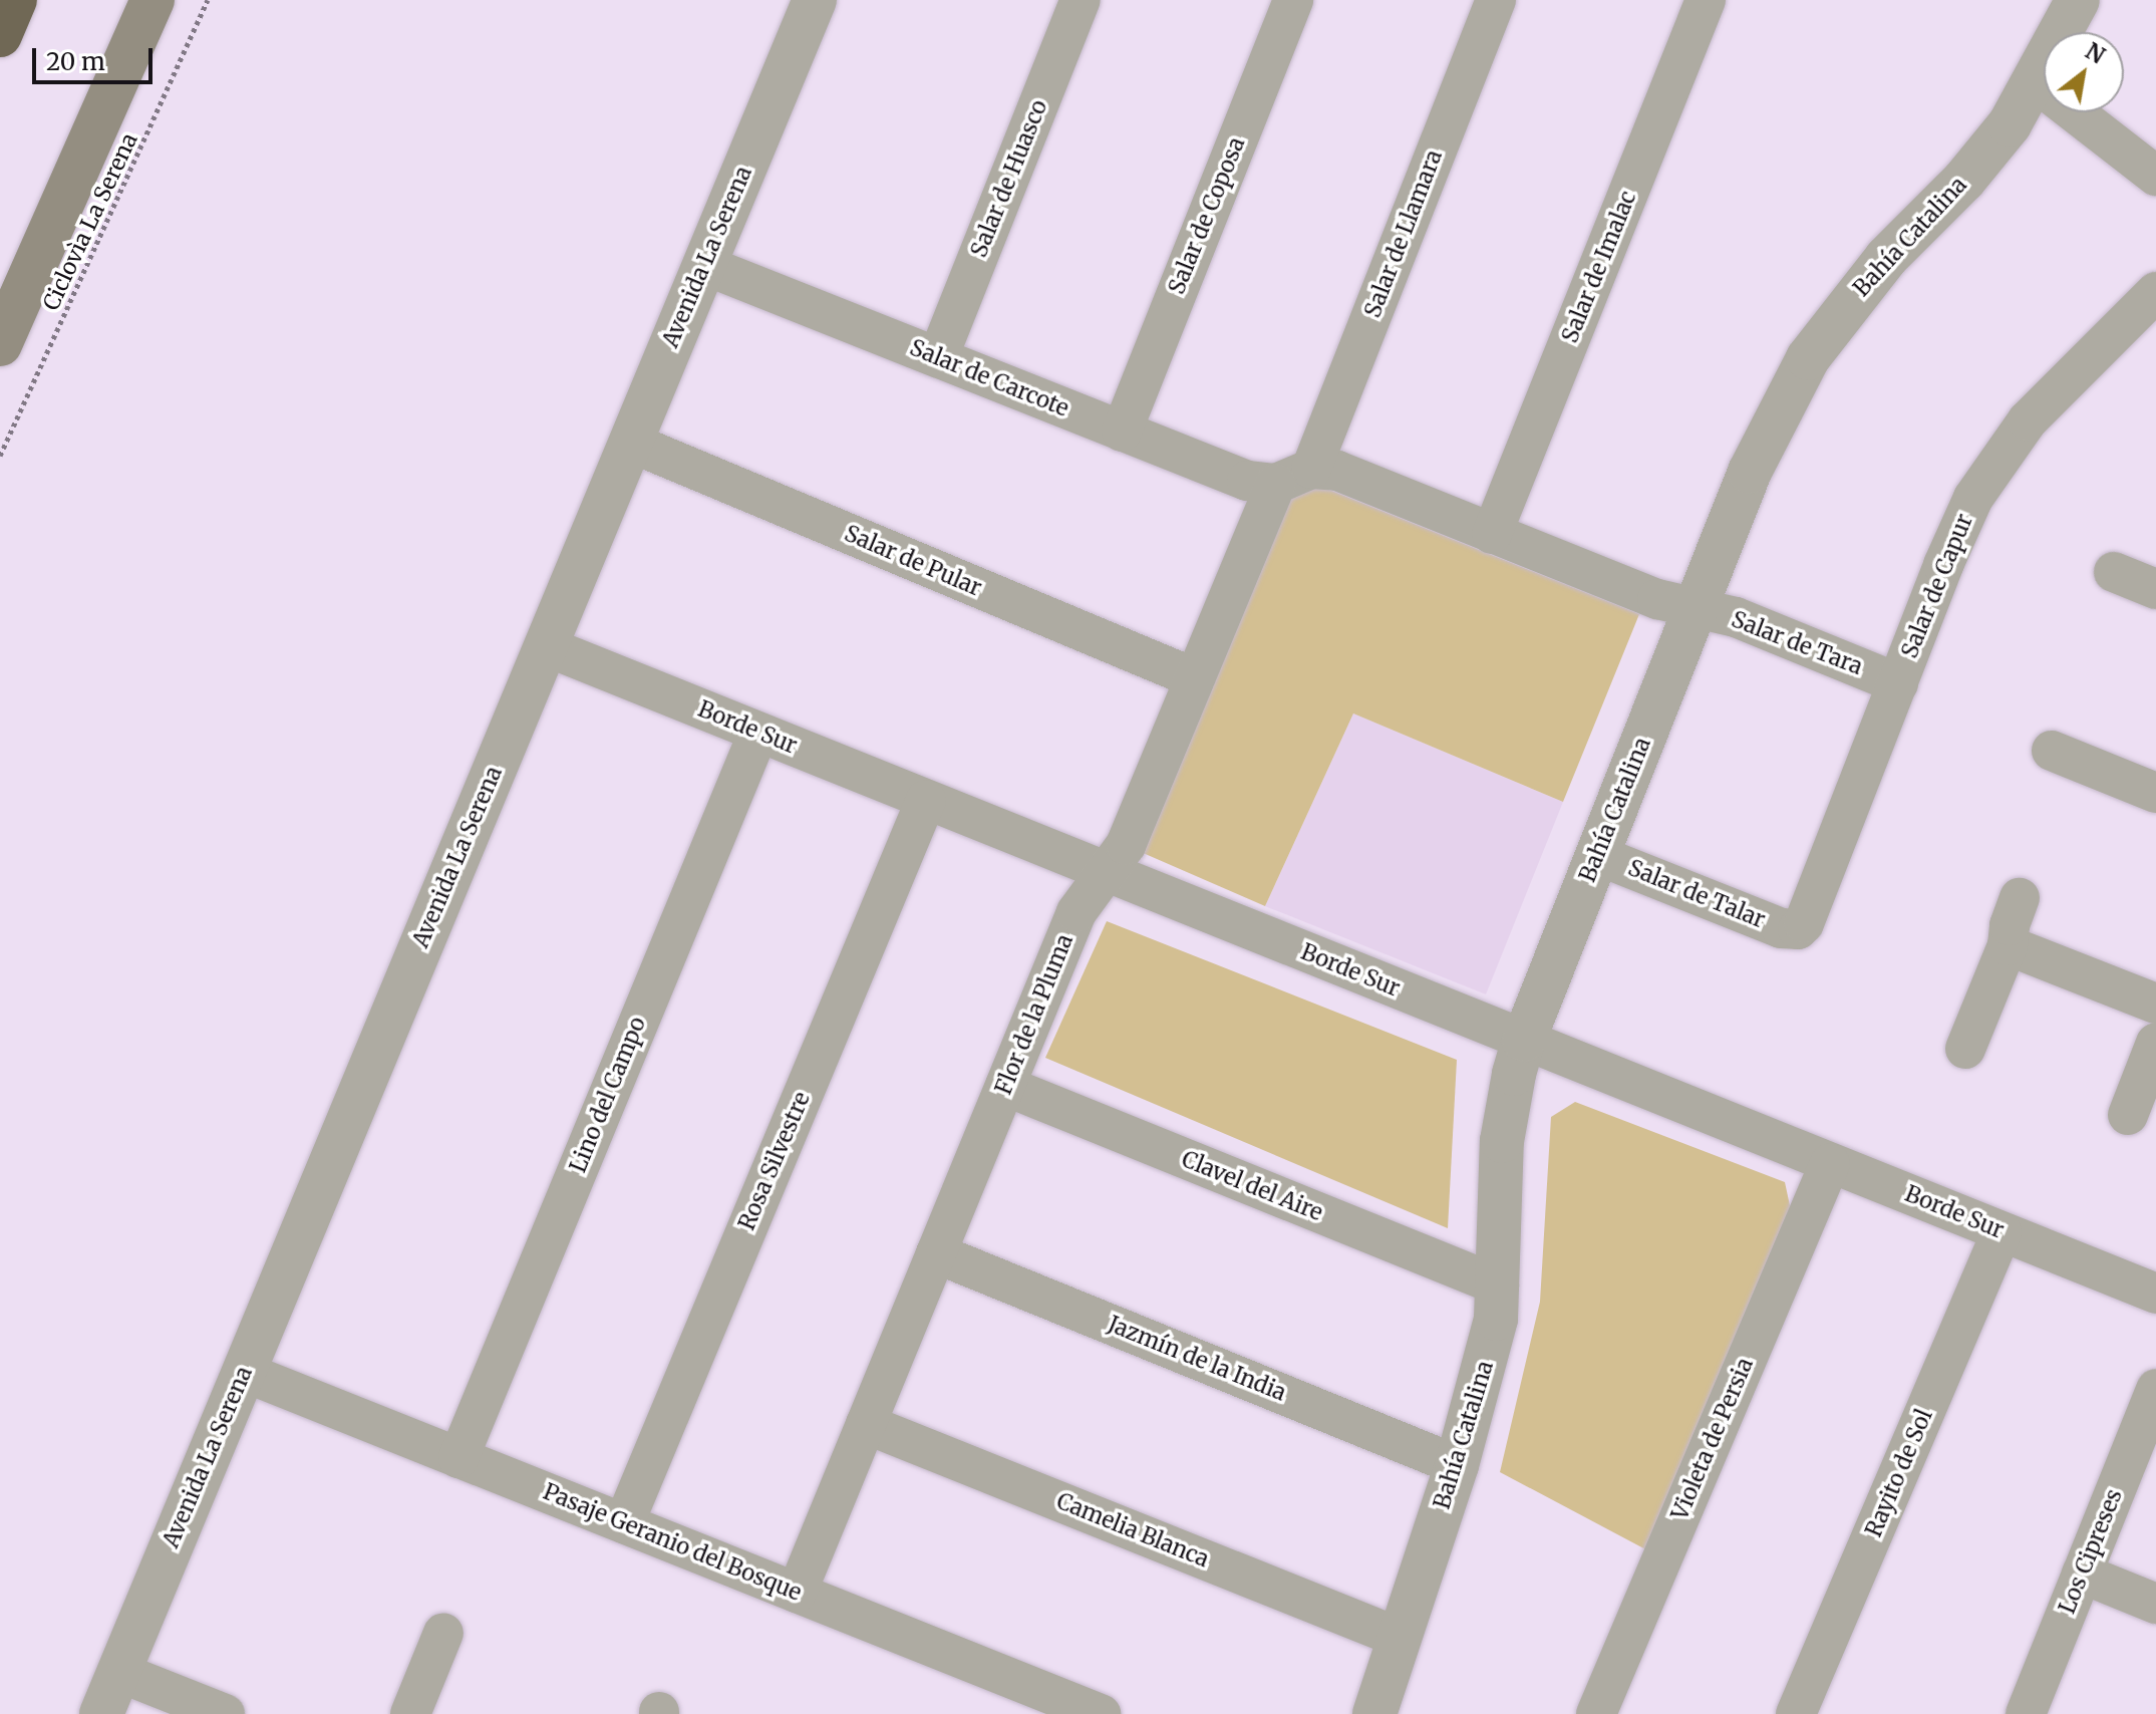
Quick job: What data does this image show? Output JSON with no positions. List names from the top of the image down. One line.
{"streets":{"street":["Salar de Huasco","Salar de Coposa","Salar de Llamara","Bahía Catalina","Avenida La Serena","Salar de Imalac","Salar de Carcote","Salar de Pular","Salar de Capur","Salar de Tara","Borde Sur","Salar de Talar","Flor de la Pluma","Lino del Campo","Rosa Silvestre","Clavel del Aire","Jazmín de la India","Violeta de Persia","Rayito de Sol","Camelia Blanca","Pasaje Geranio del Bosque","Los Cipreses"],"path":["Ciclovìa La Serena"]},"crossings":[["Salar de Huasco","Salar de Carcote"],["Salar de Coposa","Salar de Carcote"],["Salar de Llamara","Salar de Carcote"],["Salar de Llamara","Flor de la Pluma"],["Bahía Catalina","Salar de Carcote"],["Bahía Catalina","Salar de Tara"],["Bahía Catalina","Borde Sur"],["Bahía Catalina","Salar de Talar"],["Bahía Catalina","Clavel del Aire"],["Bahía Catalina","Jazmín de la India"],["Bahía Catalina","Camelia Blanca"],["Avenida La Serena","Salar de Carcote"],["Avenida La Serena","Salar de Pular"],["Avenida La Serena","Borde Sur"],["Avenida La Serena","Pasaje Geranio del Bosque"],["Salar de Imalac","Salar de Carcote"],["Salar de Carcote","Salar de Tara"],["Salar de Carcote","Flor de la Pluma"],["Salar de Pular","Flor de la Pluma"],["Salar de Capur","Salar de Tara"],["Salar de Capur","Salar de Talar"],["Borde Sur","Flor de la Pluma"],["Borde Sur","Lino del Campo"],["Borde Sur","Rosa Silvestre"],["Borde Sur","Violeta de Persia"],["Borde Sur","Rayito de Sol"],["Flor de la Pluma","Clavel del Aire"],["Flor de la Pluma","Jazmín de la India"],["Flor de la Pluma","Camelia Blanca"],["Flor de la Pluma","Pasaje Geranio del Bosque"],["Lino del Campo","Pasaje Geranio del Bosque"],["Rosa Silvestre","Pasaje Geranio del Bosque"]],"scale_bar":"20 m","north":"top right"}
